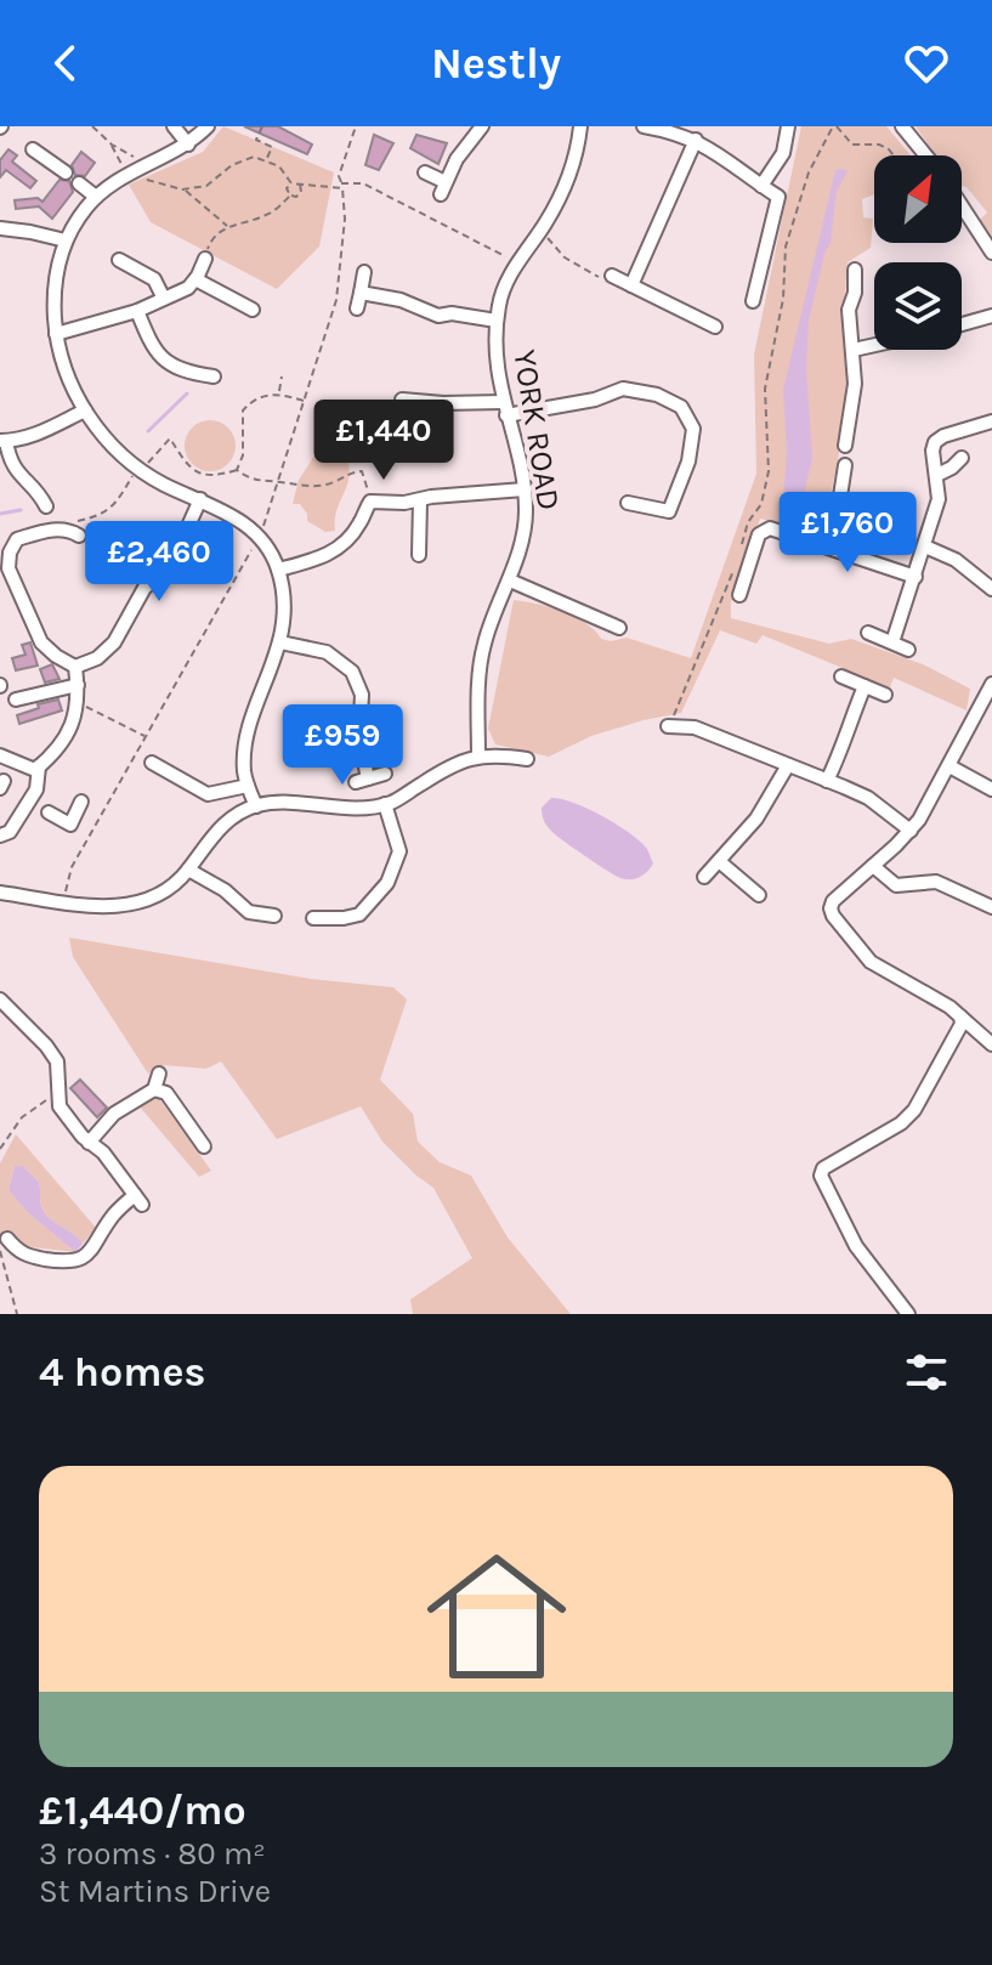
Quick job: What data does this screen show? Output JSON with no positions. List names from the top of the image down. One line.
{"streets":{"street":["YORK ROAD"]},"north":"top right","page":{"header":"Nestly","price":["£1,440","£1,760","£2,460","£959"],"heading":"4 homes","list":[{"name":"£1,440/mo","note":"3 rooms · 80 m² · St Martins Drive"}]}}
